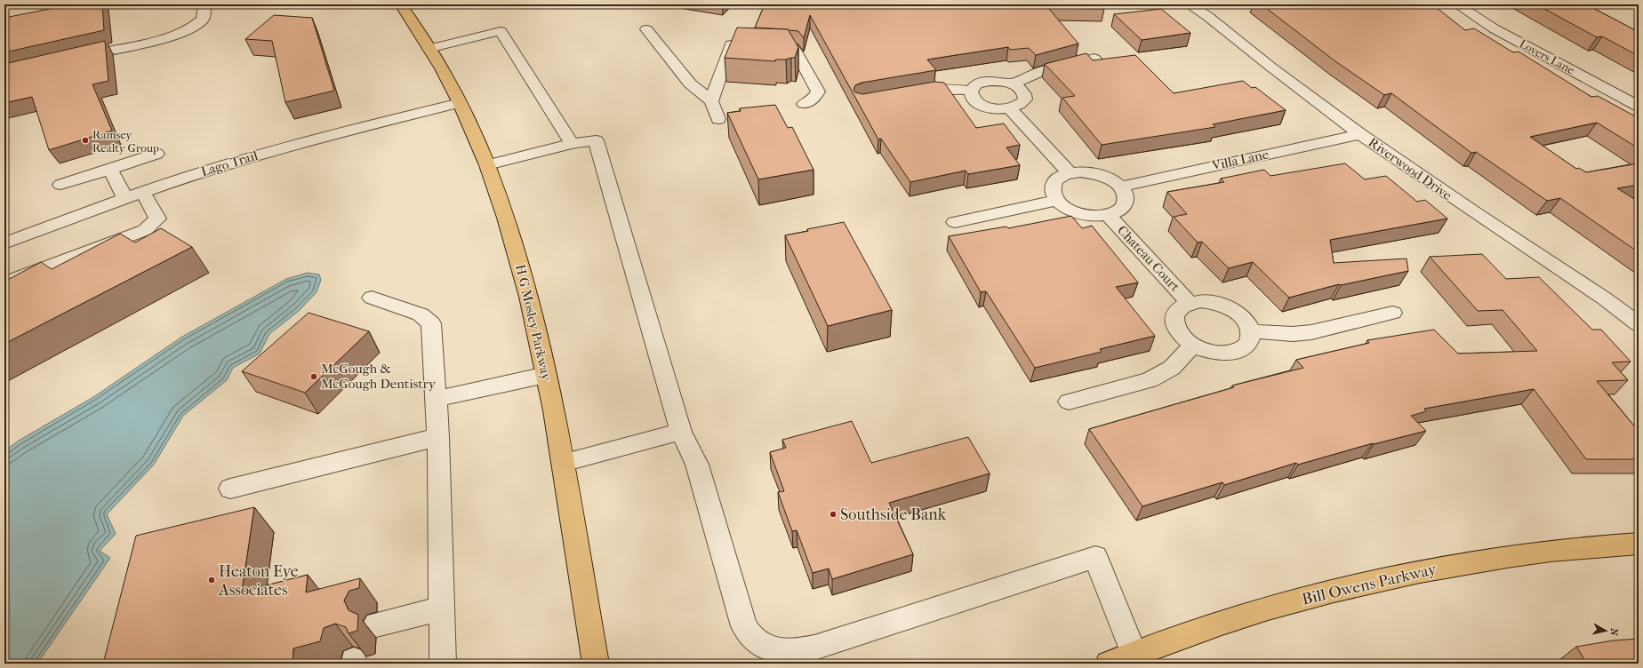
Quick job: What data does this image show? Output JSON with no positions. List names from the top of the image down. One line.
{"streets":{"main road":["H G Mosley Parkway","Bill Owens Parkway"],"street":["Lovers Lane","Villa Lane","Lago Trail","Riverwood Drive","Chateau Court"]},"crossings":[["Villa Lane","Riverwood Drive"],["Villa Lane","Chateau Court"],["Lago Trail","H G Mosley Parkway"]],"places":["Ramsey Realty Group","McGough & McGough Dentistry","Southside Bank","Heaton Eye Associates"],"north":"right"}
